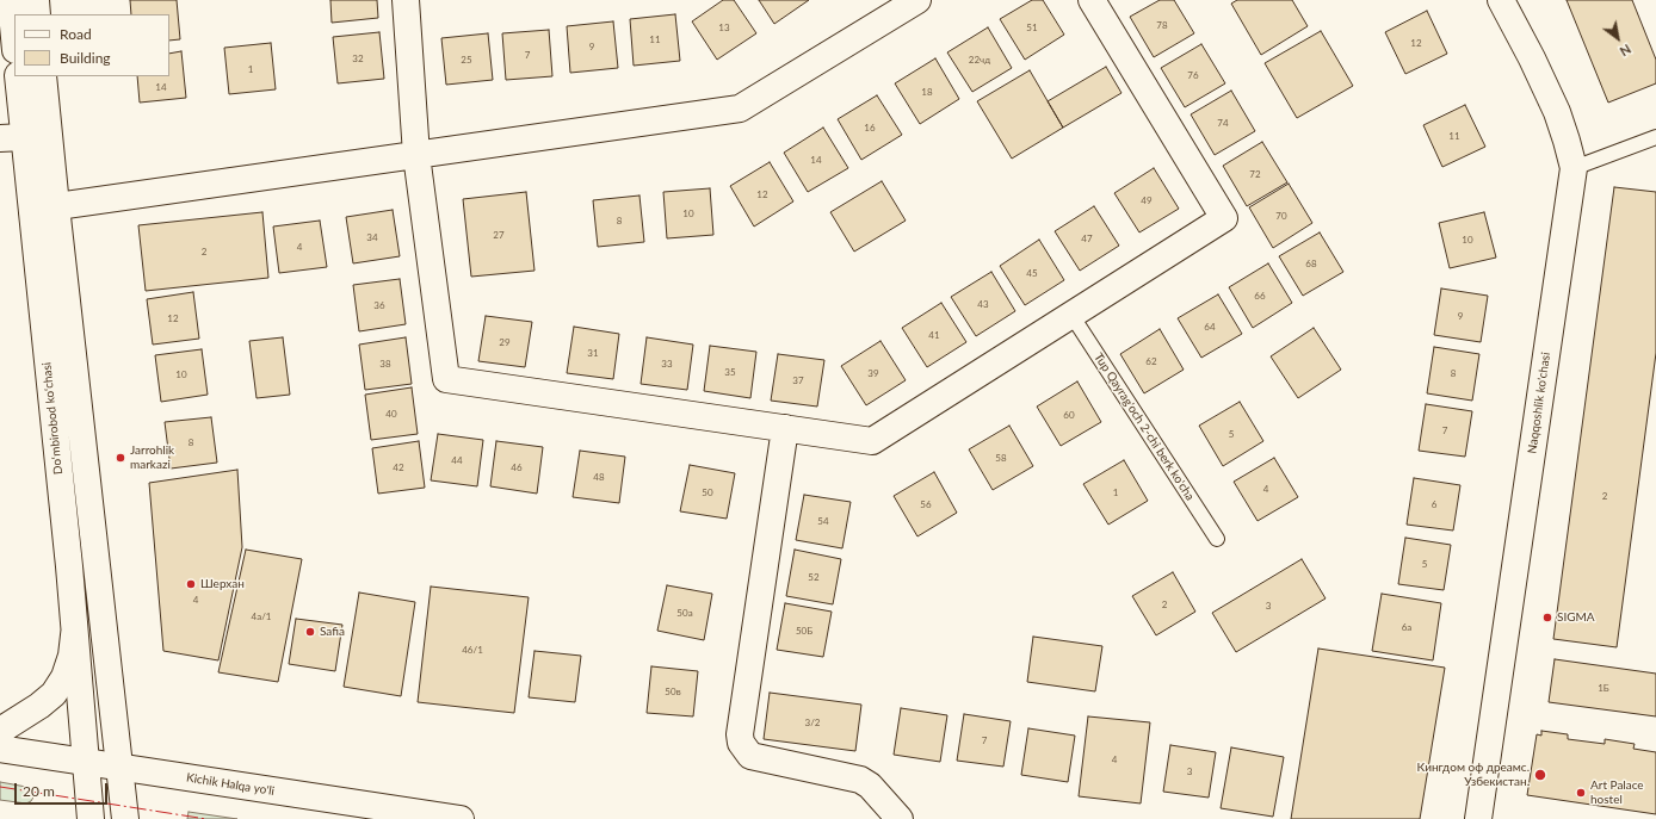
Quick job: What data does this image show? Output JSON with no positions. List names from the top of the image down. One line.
{"streets":{"main road":["Naqqoshlik ko'chasi","Doʻmbirobod koʻchasi","Kichik Halqa yo'li"],"lane":["Tup Qayrag'och 2-chi berk ko'cha"]},"crossings":[["Doʻmbirobod koʻchasi","Kichik Halqa yo'li"]],"places":["Jarrohlik markazi","Шерхан","SIGMA","Safia","Кингдом оф дреамс. Узбекистан.","Art Palace hostel"],"house_numbers":["78","13","51","11","12","9","7","32","25","22чд","1","76","14","18","74","16","11","14","72","12","49","10","70","8","27","34","47","10","4","2","68","45","66","43","36","9","12","64","41","29","31","62","38","33","35","39","8","10","37","40","60","7","5","8","58","44","42","46","48","4","50","1","2","56","6","54","5","52","4","2","3","50а","4а/1","6а","50Б","46/1","1Б","50в","3/2","7","4","3"],"legend":["Road","Building"],"scale_bar":"20 m","north":"bottom right"}
